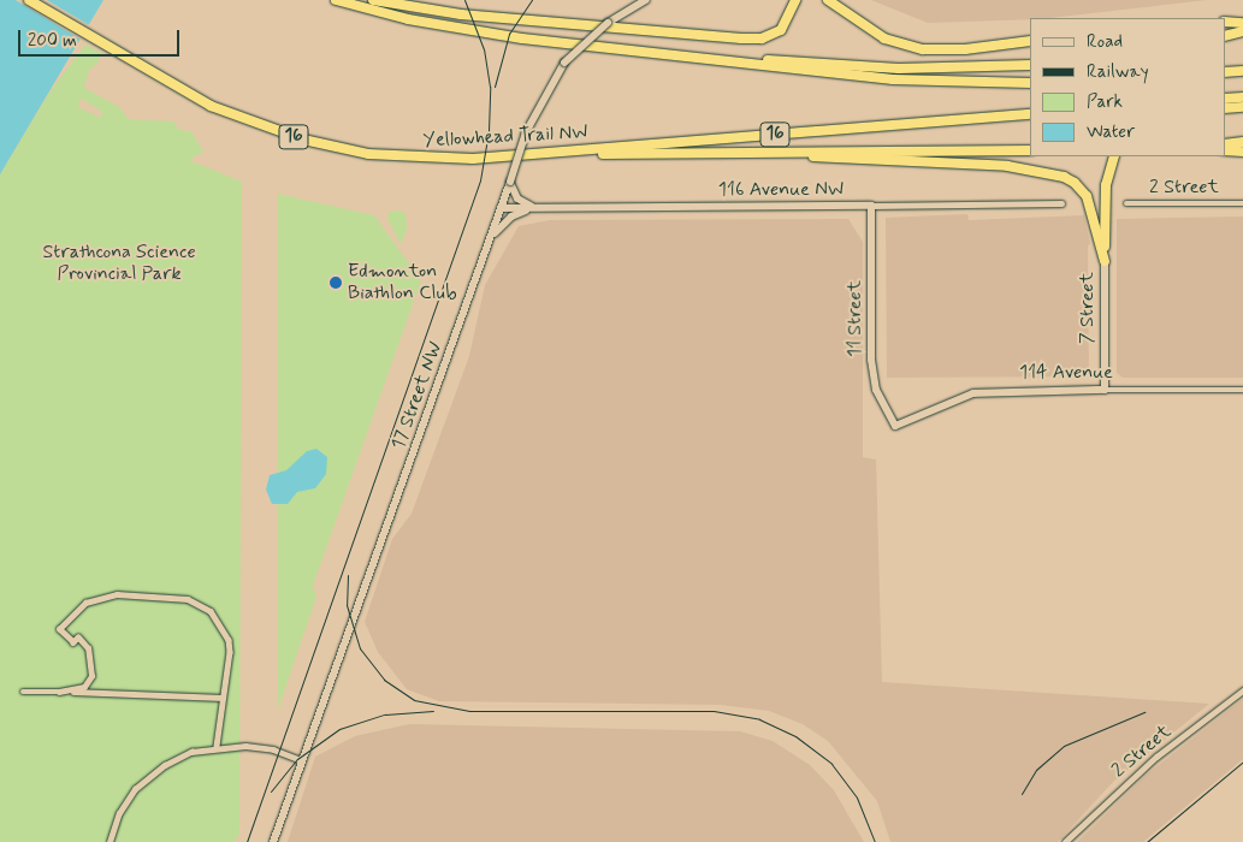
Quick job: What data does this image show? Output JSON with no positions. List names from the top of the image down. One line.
{"streets":{"highway":["16","Yellowhead Trail NW"],"main road":["116 Avenue NW","7 Street","11 Street","114 Avenue","17 Street NW"],"street":["2 Street"]},"crossings":[["116 Avenue NW","11 Street"],["116 Avenue NW","17 Street NW"],["7 Street","114 Avenue"],["11 Street","114 Avenue"]],"parks":["Strathcona Science Provincial Park"],"places":["Edmonton Biathlon Club"],"legend":["Road","Railway","Park","Water"],"scale_bar":"200 m"}
